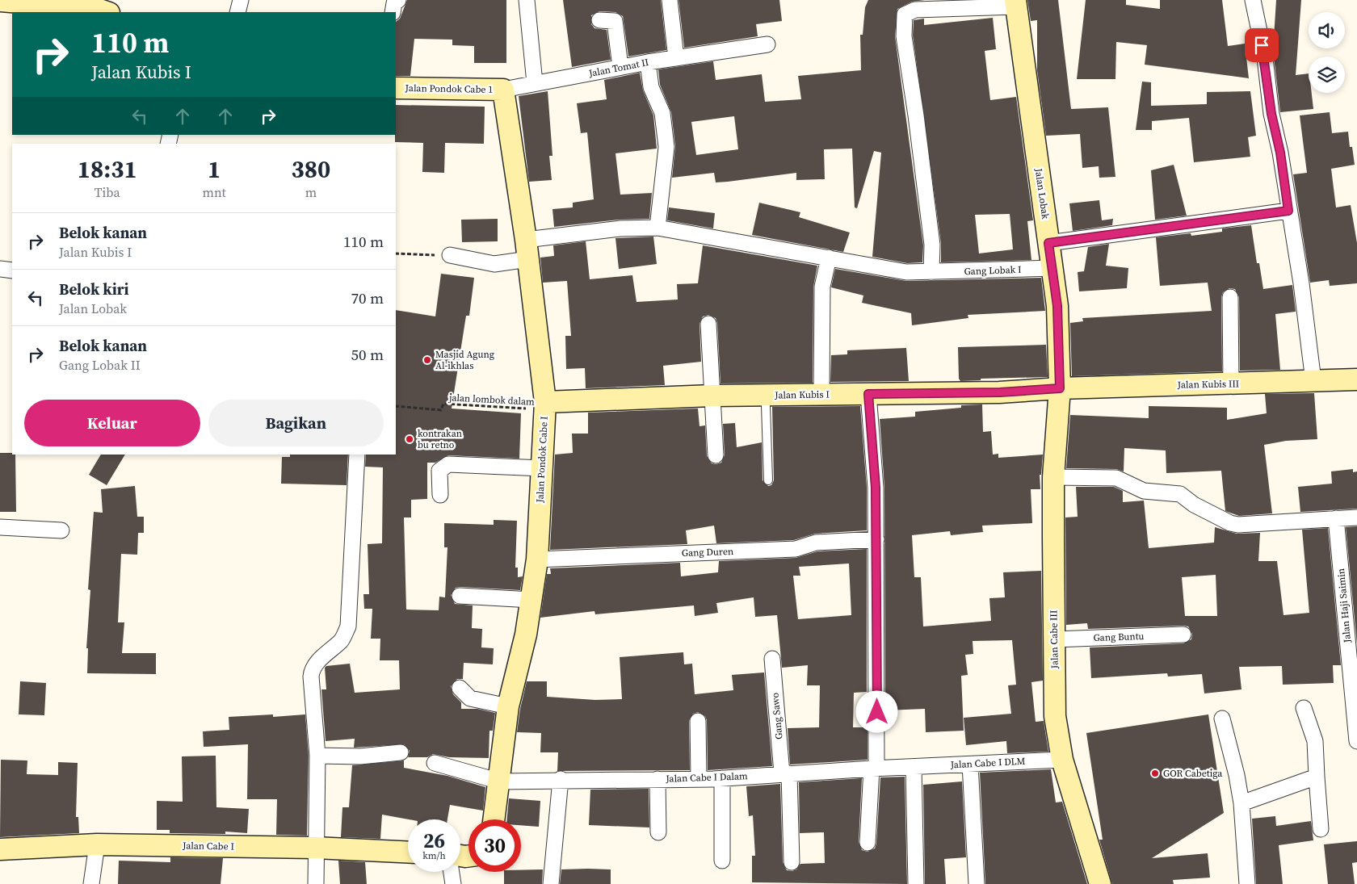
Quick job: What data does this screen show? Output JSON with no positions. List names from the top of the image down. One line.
{"streets":{"street":["Jalan Tomat II","Jalan Pondok Cabe 1","Jalan Lobak","Gang Lobak I","Jalan Kubis III","Jalan Kubis I","Jalan Pondok Cabe I","Gang Duren","Jalan Haji Saimin","Gang Buntu","Jalan Cabe III","Gang Sawo","Jalan Cabe I DLM","Jalan Cabe I Dalam","Jalan Cabe I"],"path":["jalan lombok dalam"]},"crossings":[["Jalan Tomat II","Jalan Pondok Cabe 1"],["Jalan Tomat II","Jalan Pondok Cabe I"],["Jalan Pondok Cabe 1","Jalan Pondok Cabe I"],["Jalan Lobak","Gang Lobak I"],["Jalan Lobak","Jalan Kubis III"],["Jalan Lobak","Jalan Kubis I"],["Jalan Lobak","Jalan Cabe III"],["Gang Lobak I","Jalan Pondok Cabe I"],["Jalan Kubis III","Jalan Kubis I"],["Jalan Kubis III","Jalan Cabe III"],["Jalan Kubis I","jalan lombok dalam"],["Jalan Kubis I","Jalan Pondok Cabe I"],["Jalan Kubis I","Jalan Cabe III"],["jalan lombok dalam","Jalan Pondok Cabe I"],["Jalan Pondok Cabe I","Gang Duren"],["Jalan Pondok Cabe I","Jalan Cabe I Dalam"],["Gang Buntu","Jalan Cabe III"],["Jalan Cabe III","Jalan Cabe I DLM"],["Gang Sawo","Jalan Cabe I Dalam"],["Jalan Cabe I DLM","Jalan Cabe I Dalam"]],"places":["Masjid Agung Al-ikhlas","kontrakan bu retno","GOR Cabetiga"],"page":{"turn":["110 m","Jalan Kubis I"],"eta":["18:31","Tiba","1","mnt","380","m"],"list":[{"name":"Belok kanan","note":"Jalan Kubis I","value":"110 m"},{"name":"Belok kiri","note":"Jalan Lobak","value":"70 m"},{"name":"Belok kanan","note":"Gang Lobak II","value":"50 m"}],"buttons":["Keluar","Bagikan"],"speed":"26 km/h","limit":"30"}}
